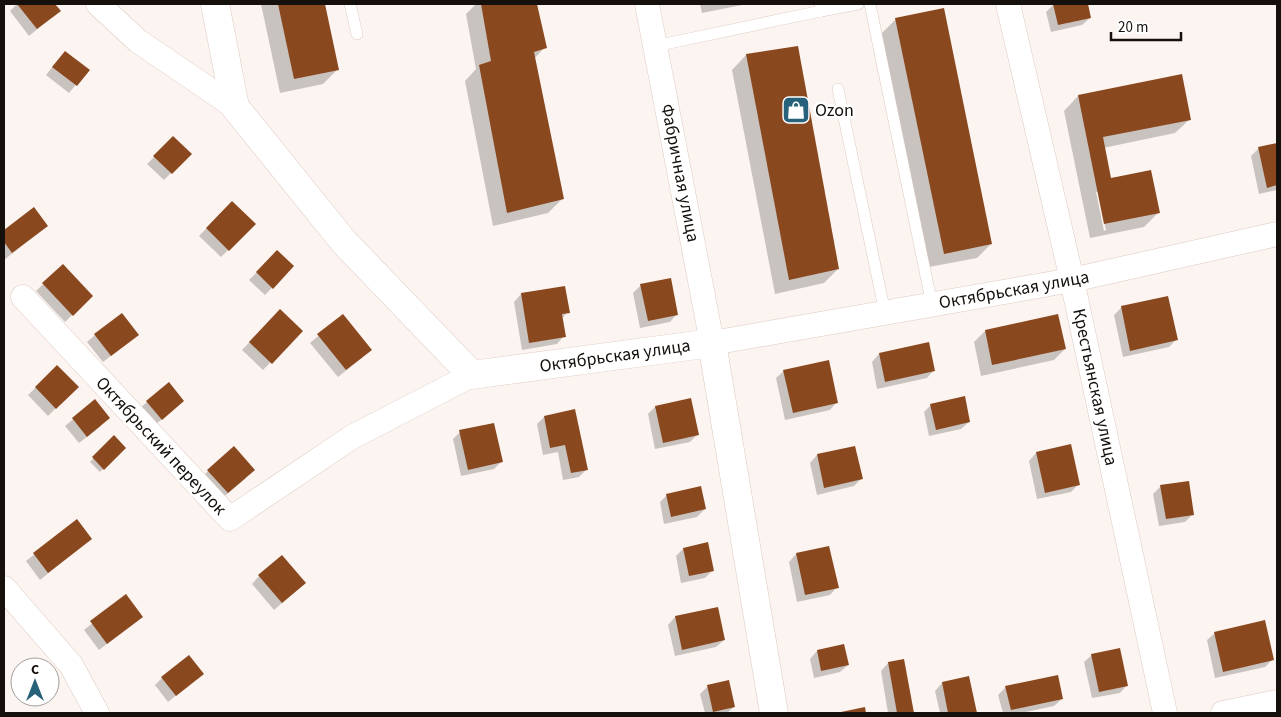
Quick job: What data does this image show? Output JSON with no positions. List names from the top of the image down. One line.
{"streets":{"street":["Фабричная улица","Октябрьская улица","Крестьянская улица","Октябрьский переулок"]},"crossings":[["Фабричная улица","Октябрьская улица"],["Октябрьская улица","Крестьянская улица"],["Октябрьская улица","Октябрьский переулок"]],"places":{"shop":["Ozon"]},"scale_bar":"20 m","north":"top"}
